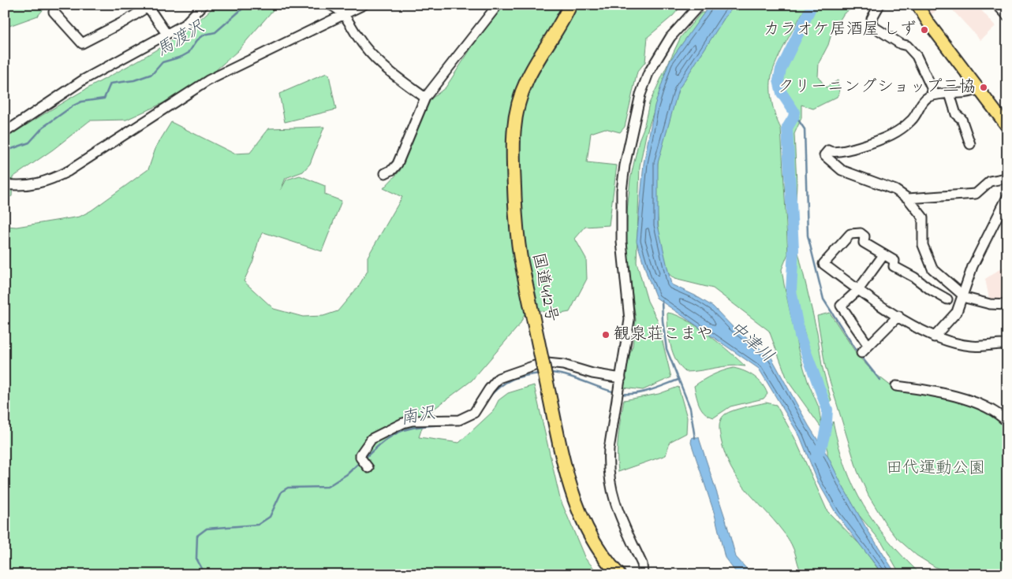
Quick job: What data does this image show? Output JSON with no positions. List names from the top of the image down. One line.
{"streets":{"highway":["国道412号"]},"water":["馬渡沢","中津川","南沢"],"parks":["田代運動公園"],"places":["カラオケ居酒屋 しず","クリーニングショップ三協","観泉荘こまや"]}
